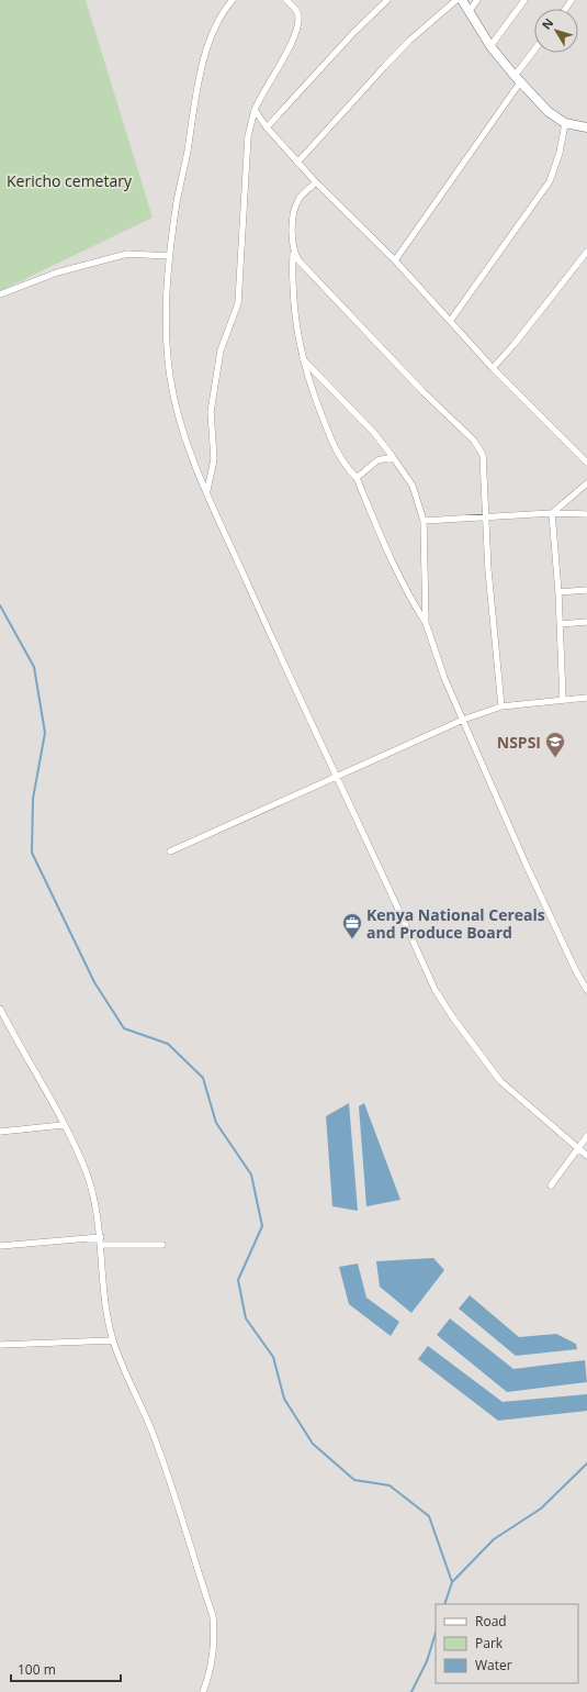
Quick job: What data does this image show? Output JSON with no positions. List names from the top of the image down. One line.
{"parks":["Kericho cemetary"],"places":{"school or university":["NSPSI"],"office":["Kenya National Cereals and Produce Board"]},"legend":["Road","Park","Water"],"scale_bar":"100 m","north":"top left"}
